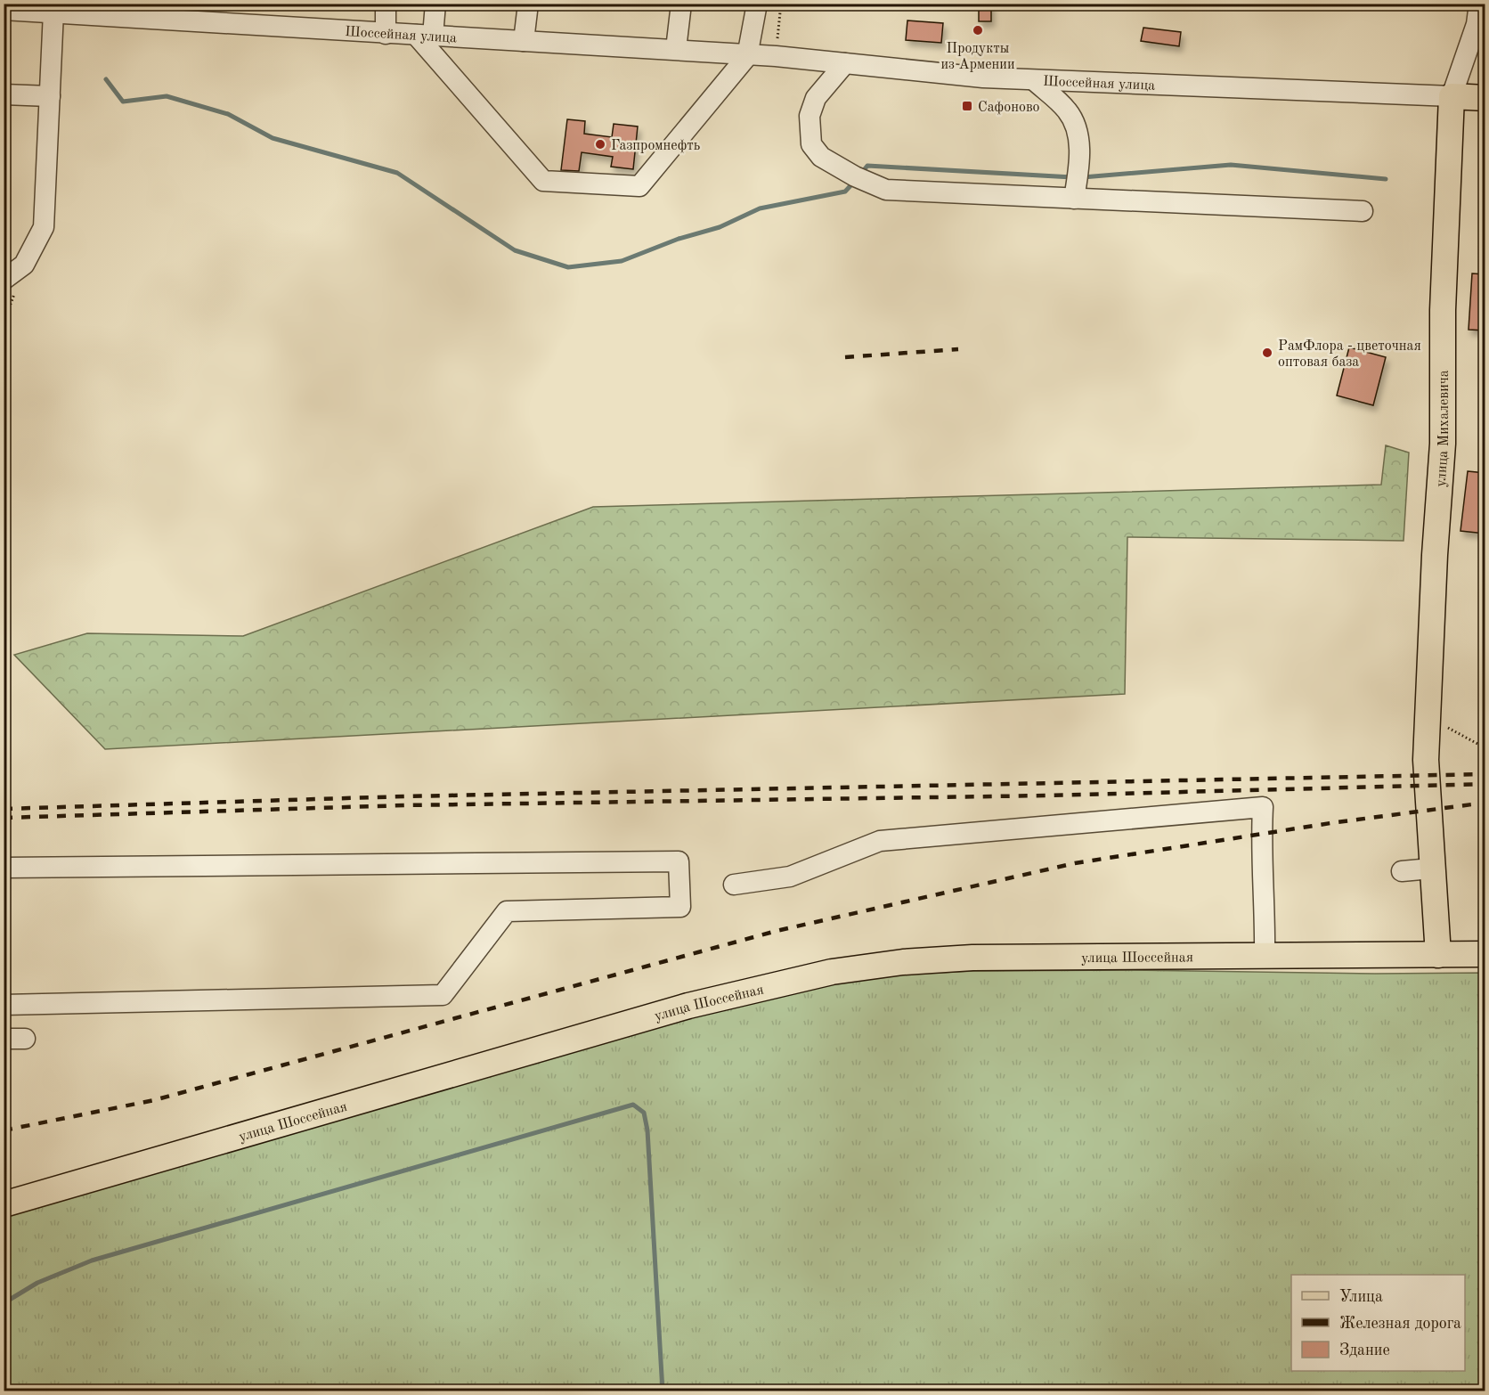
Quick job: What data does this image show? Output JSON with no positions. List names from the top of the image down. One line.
{"streets":{"main road":["улица Михалевича","улица Шоссейная"],"street":["Шоссейная улица"]},"crossings":[["Шоссейная улица","улица Михалевича"],["улица Михалевича","улица Шоссейная"]],"places":{"other":["Продукты из Армении","Газпромнефть","РамФлора - цветочная оптовая база"],"transit":["Сафоново"]},"legend":["Улица","Железная дорога","Здание"]}
